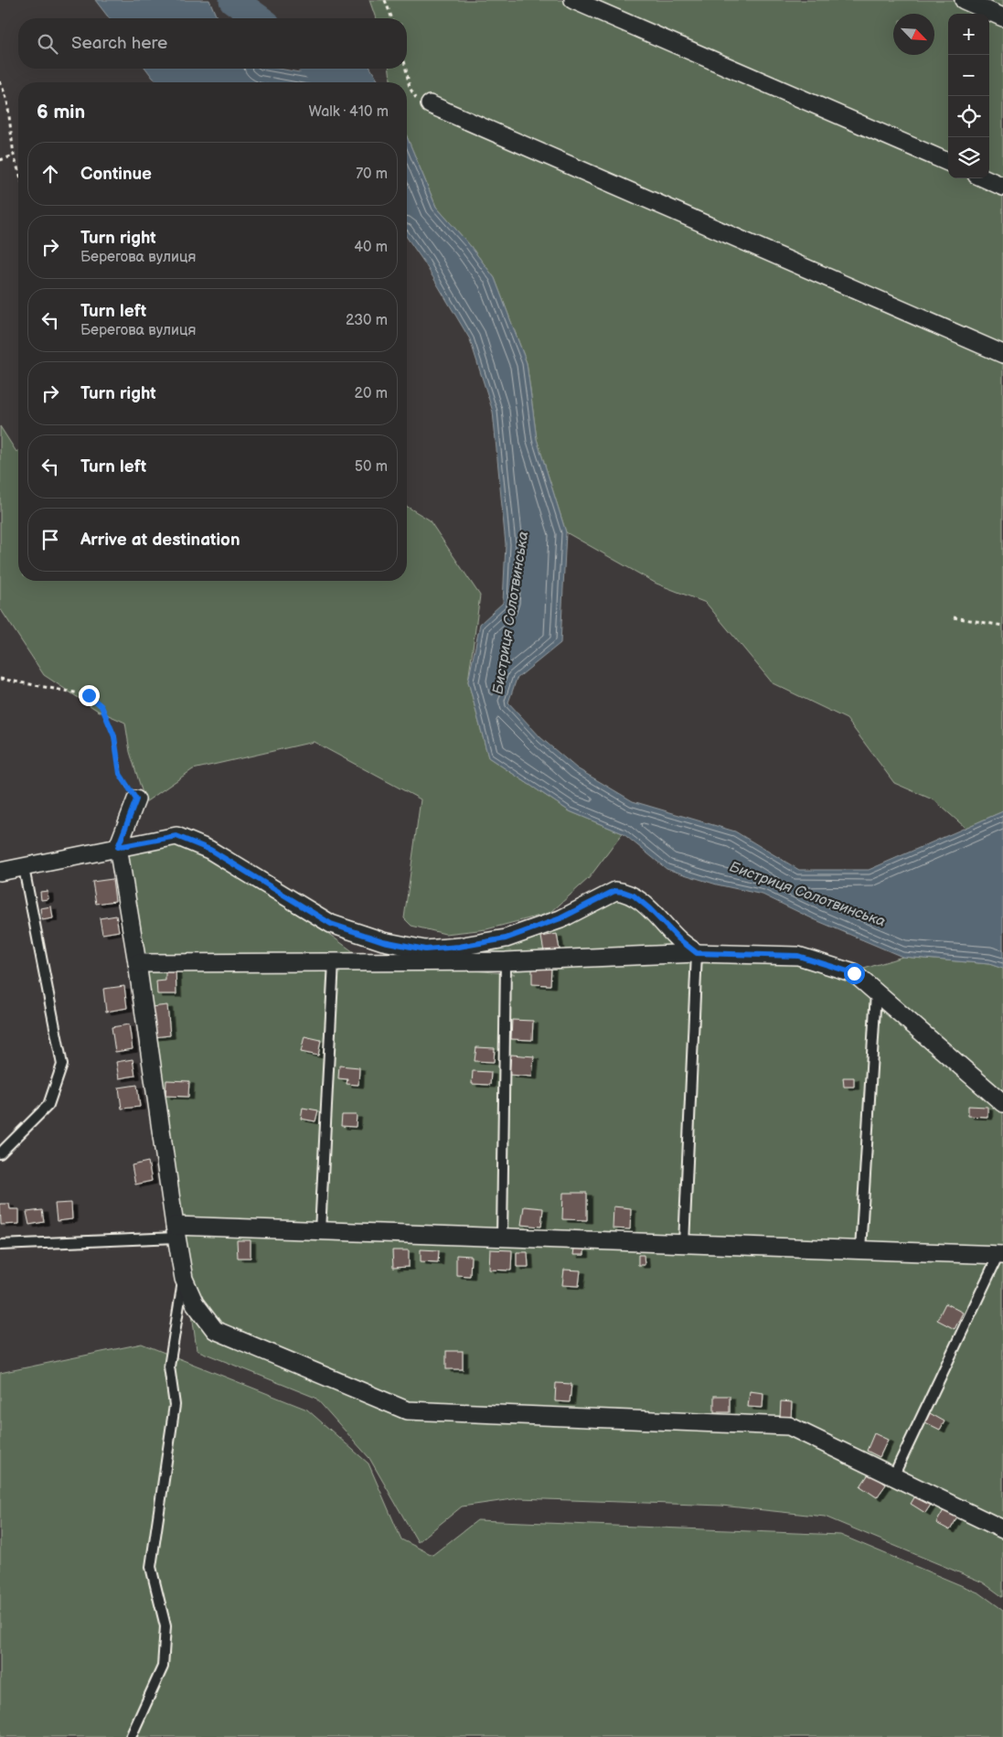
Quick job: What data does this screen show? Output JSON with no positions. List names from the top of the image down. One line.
{"water":["Бистриця Солотвинська"],"north":"bottom right","page":{"map_buttons":["+","−"],"search":"Search here","heading":["6 min","Walk · 410 m"],"list":[["Continue","70 m"],["Turn right","Берегова вулиця","40 m"],["Turn left","Берегова вулиця","230 m"],["Turn right","20 m"],["Turn left","50 m"],"Arrive at destination"]}}
